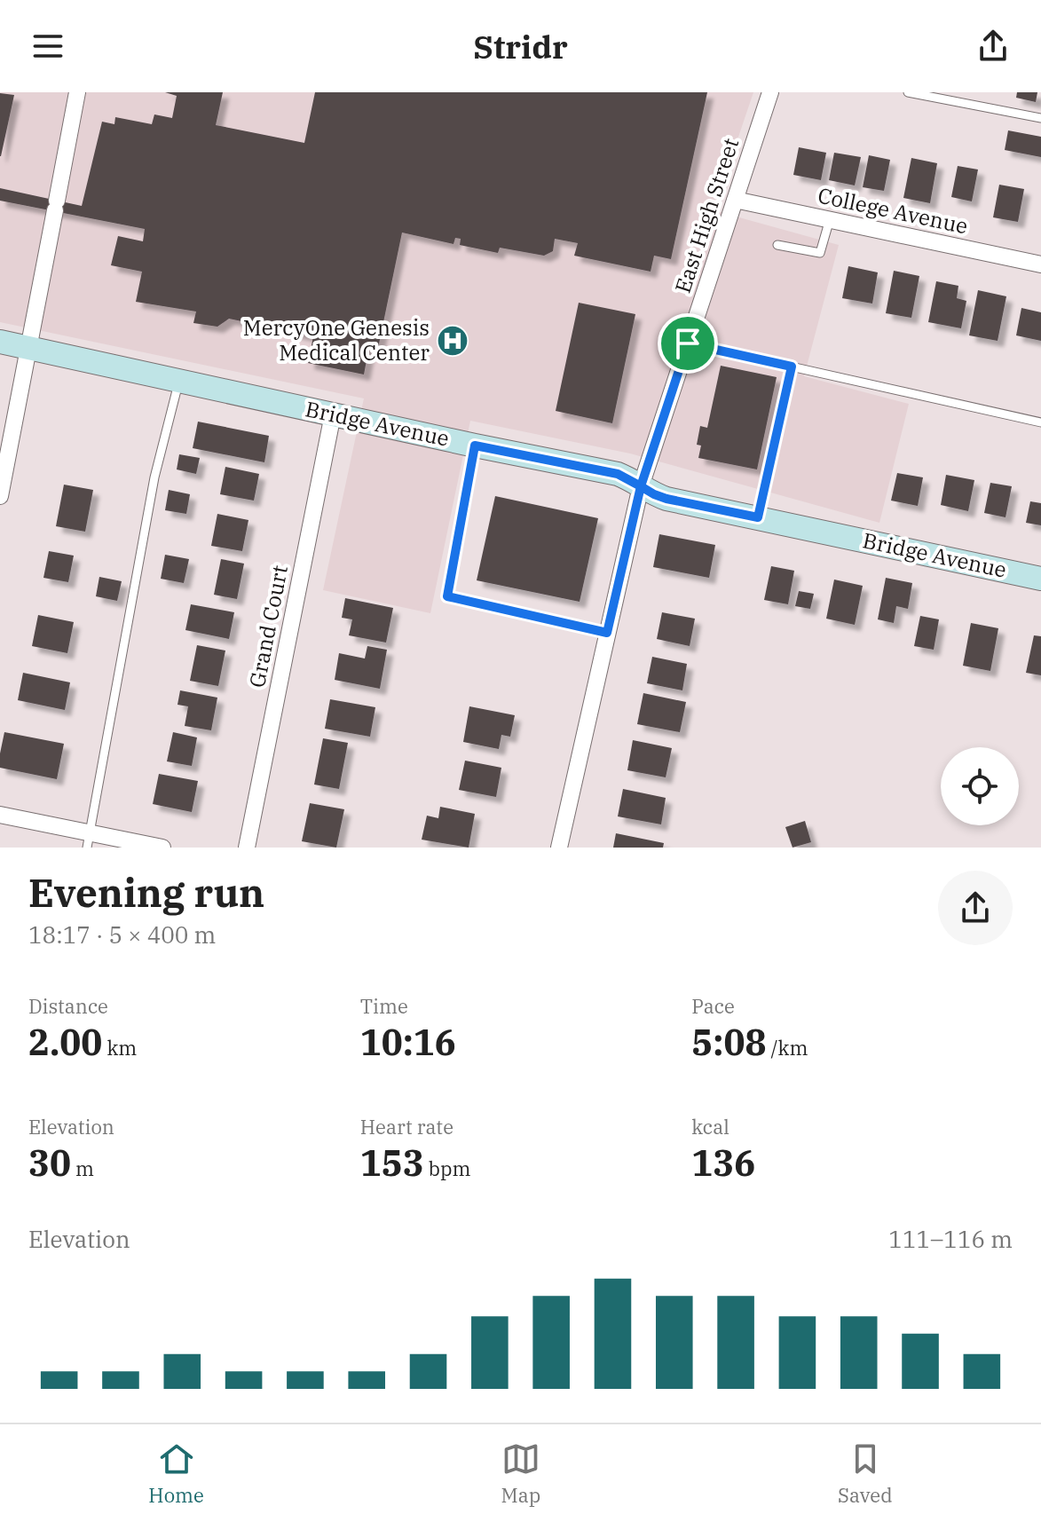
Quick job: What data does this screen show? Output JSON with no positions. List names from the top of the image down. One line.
{"streets":{"street":["College Avenue","East High Street","Bridge Avenue","Grand Court"]},"crossings":[["College Avenue","East High Street"],["East High Street","Bridge Avenue"],["Bridge Avenue","Grand Court"]],"places":{"hospital":["MercyOne Genesis Medical Center"]},"page":{"header":"Stridr","heading":["Evening run","18:17 · 5 × 400 m"],"stats":[["Distance","2.00 km"],["Time","10:16"],["Pace","5:08 /km"],["Elevation","30 m"],["Heart rate","153 bpm"],["kcal","136"]],"chart":["Elevation","111–116 m"],"tabs":["Home","Map","Saved"]}}
